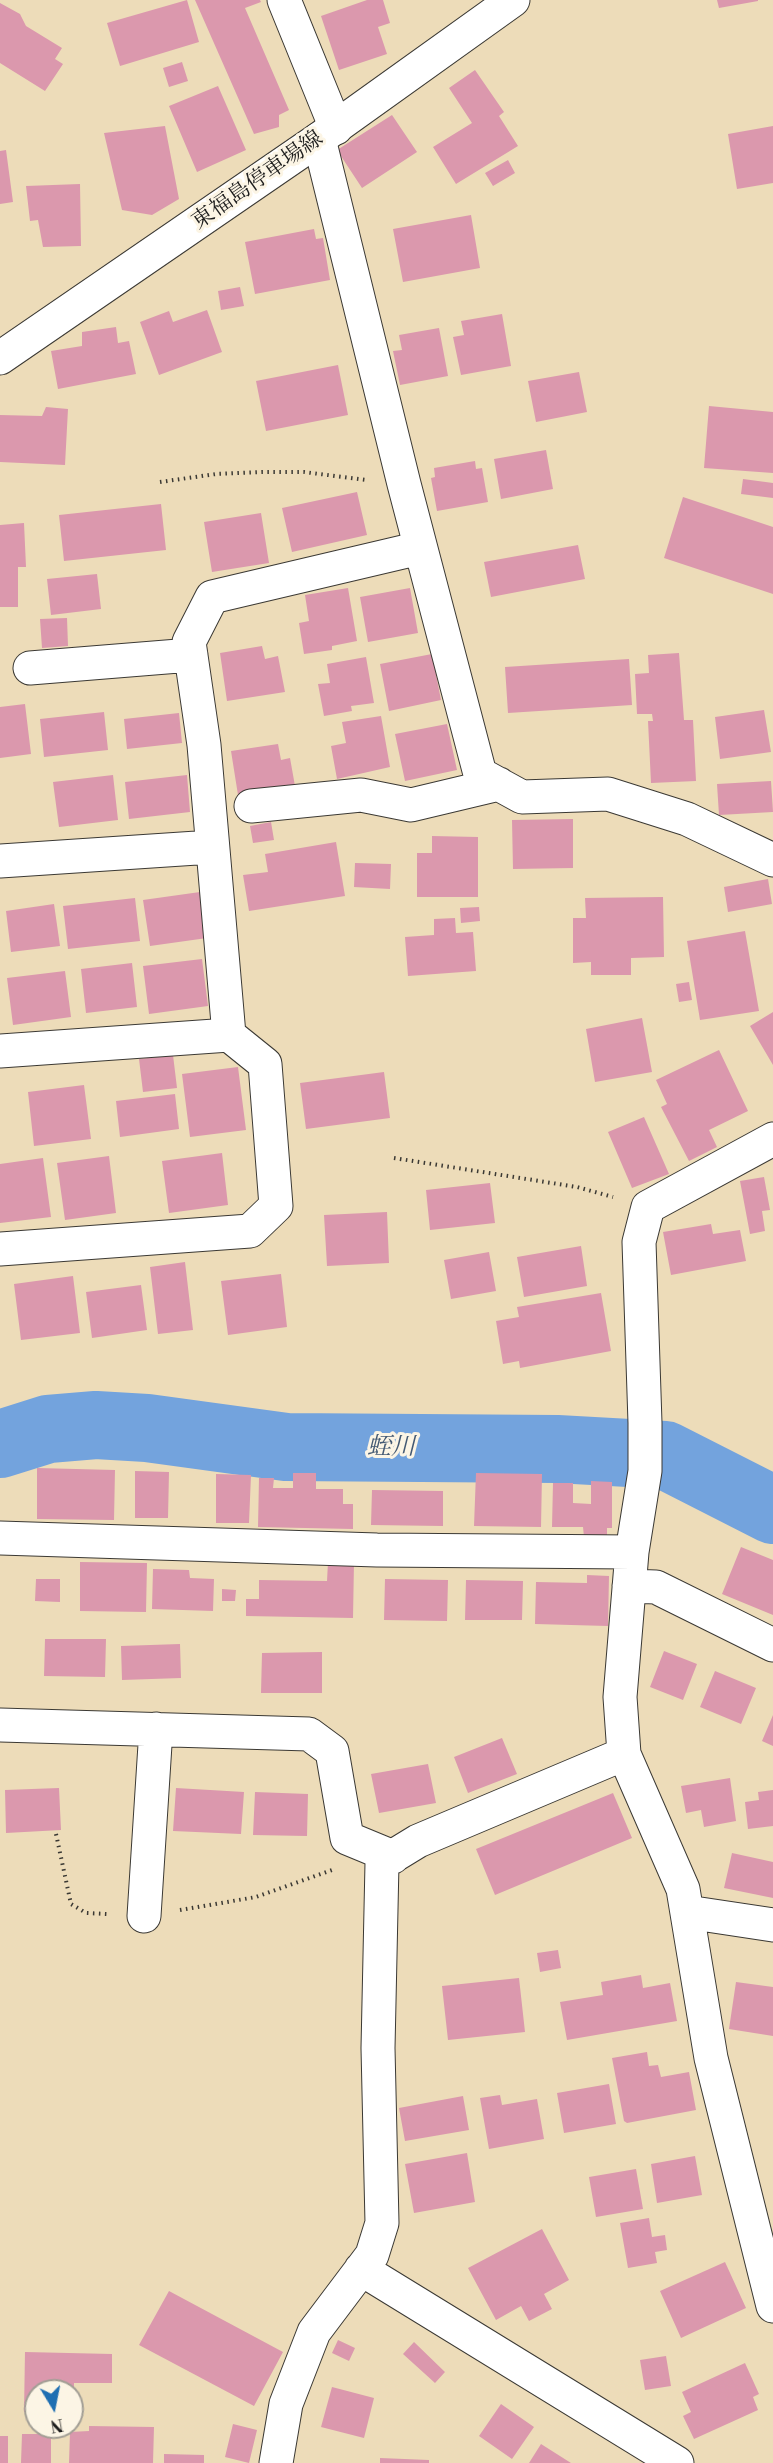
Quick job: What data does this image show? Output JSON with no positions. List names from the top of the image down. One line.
{"streets":{"street":["東福島停車場線"]},"water":["蛭川"],"north":"bottom"}
